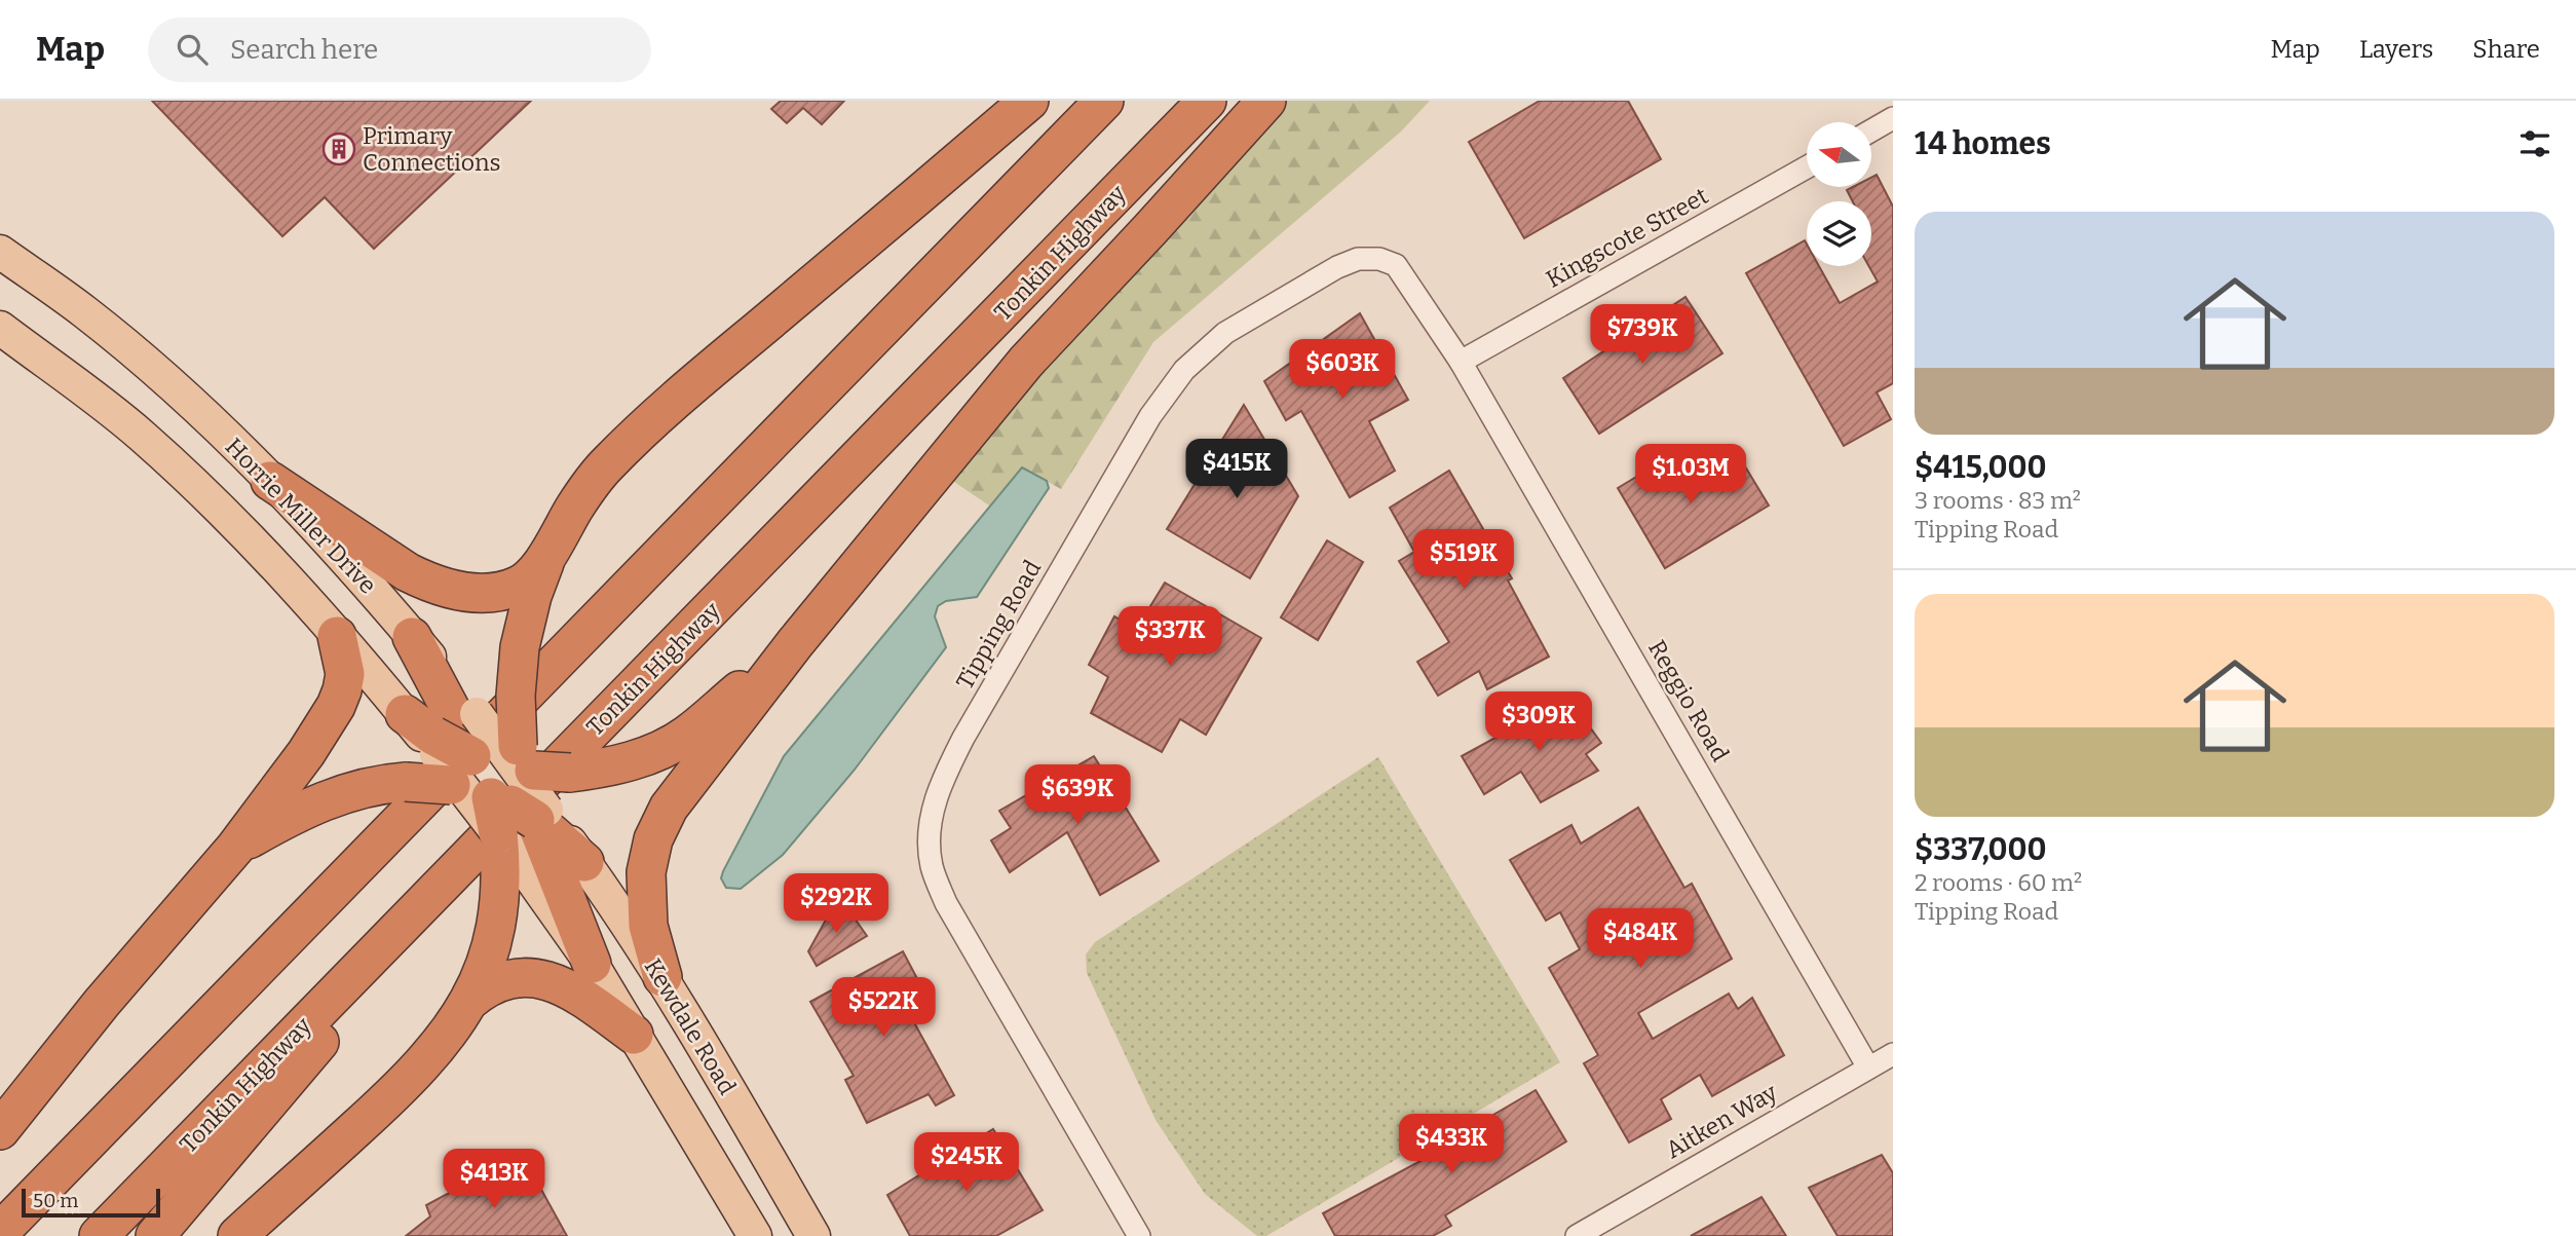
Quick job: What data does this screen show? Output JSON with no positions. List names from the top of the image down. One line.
{"streets":{"highway":["Tonkin Highway"],"main road":["Horrie Miller Drive","Kewdale Road"],"street":["Kingscote Street","Tipping Road","Reggio Road","Aitken Way"]},"crossings":[["Kingscote Street","Tipping Road"],["Kingscote Street","Reggio Road"],["Tipping Road","Reggio Road"],["Reggio Road","Aitken Way"]],"places":{"building":["Primary Connections"]},"scale_bar":"50 m","north":"left","page":{"header":"Map","search":"Search here","nav":["Map","Layers","Share"],"heading":"14 homes","list":[{"name":"$415,000","note":"3 rooms · 83 m² · Tipping Road"},{"name":"$337,000","note":"2 rooms · 60 m² · Tipping Road"}],"price":["$739K","$603K","$415K","$1.03M","$519K","$337K","$309K","$639K","$292K","$484K","$522K","$433K","$245K","$413K"],"scale":"50 m"}}
